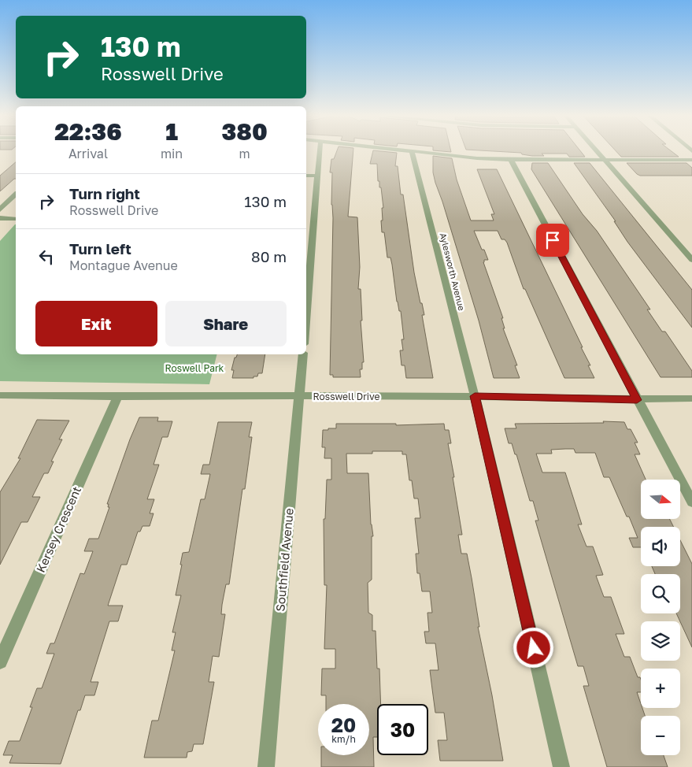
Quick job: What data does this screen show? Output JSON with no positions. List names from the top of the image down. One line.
{"streets":{"street":["Aylesworth Avenue","Rosswell Drive","Kersey Crescent","Southfield Avenue"]},"crossings":[["Aylesworth Avenue","Rosswell Drive"],["Rosswell Drive","Kersey Crescent"],["Rosswell Drive","Southfield Avenue"]],"parks":["Roswell Park"],"north":"right","page":{"turn":["130 m","Rosswell Drive"],"eta":["22:36","Arrival","1","min","380","m"],"list":[{"name":"Turn right","note":"Rosswell Drive","value":"130 m"},{"name":"Turn left","note":"Montague Avenue","value":"80 m"}],"buttons":["Exit","Share"],"map_buttons":["+","−"],"speed":"20 km/h","limit":"30"}}
